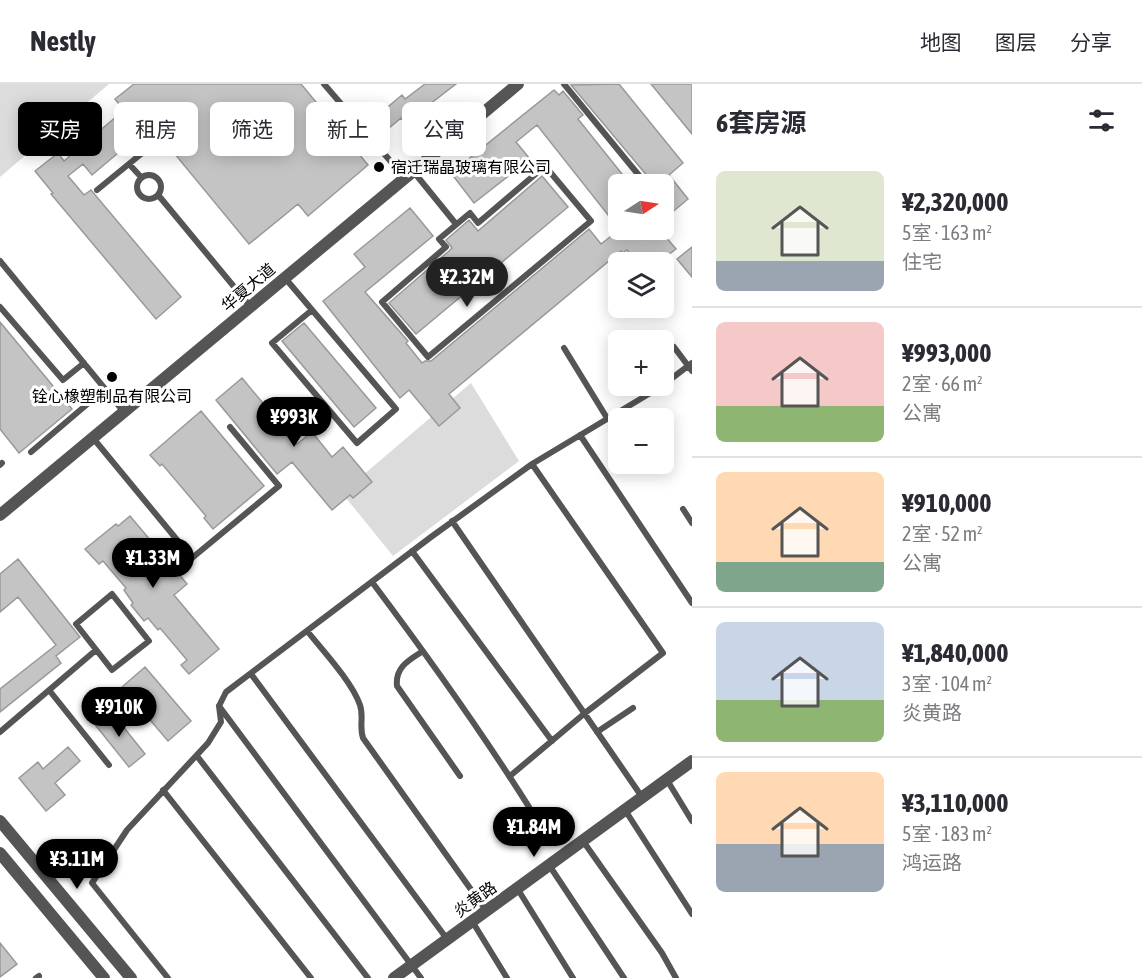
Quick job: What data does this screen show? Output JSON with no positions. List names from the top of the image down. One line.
{"streets":{"street":["华夏大道","炎黄路"]},"places":["宿迁瑞晶玻璃有限公司","铨心橡塑制品有限公司"],"north":"right","page":{"header":"Nestly","nav":["地图","图层","分享"],"heading":"6套房源","chip":["买房","租房","筛选","新上","公寓"],"list":[{"name":"¥2,320,000","note":"5室 · 163 m² · 住宅"},{"name":"¥993,000","note":"2室 · 66 m² · 公寓"},{"name":"¥910,000","note":"2室 · 52 m² · 公寓"},{"name":"¥1,840,000","note":"3室 · 104 m² · 炎黄路"},{"name":"¥3,110,000","note":"5室 · 183 m² · 鸿运路"}],"map_buttons":["+","−"],"price":["¥2.32M","¥993K","¥1.33M","¥910K","¥1.84M","¥3.11M"]}}
